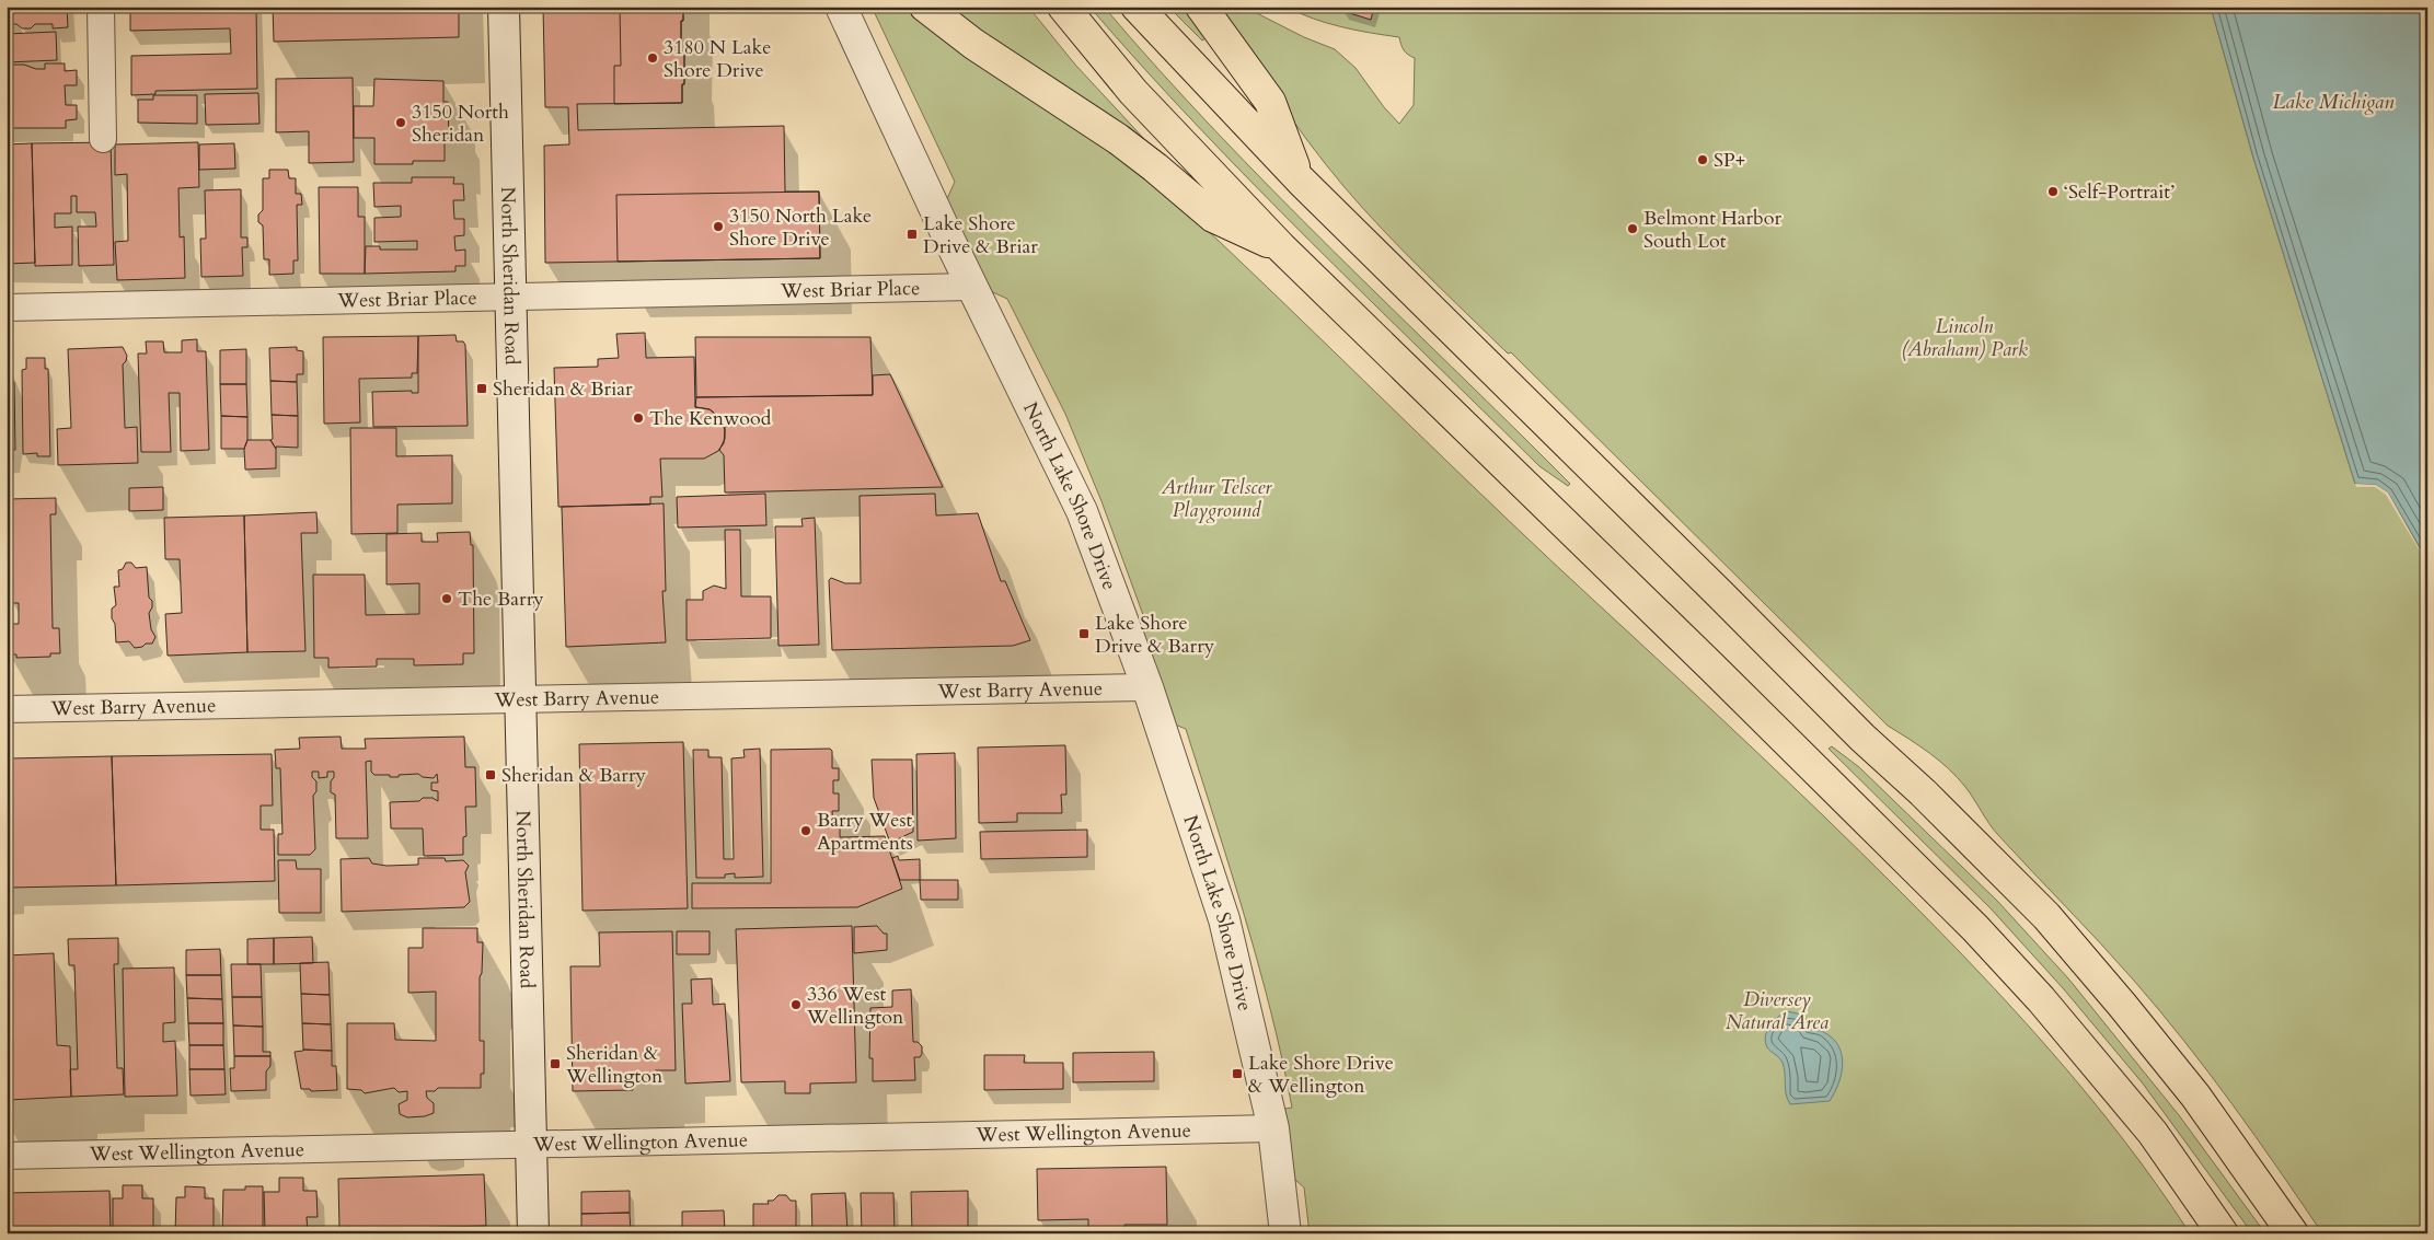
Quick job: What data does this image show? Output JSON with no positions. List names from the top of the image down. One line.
{"streets":{"street":["North Sheridan Road","West Briar Place","North Lake Shore Drive","West Barry Avenue","West Wellington Avenue"]},"crossings":[["North Sheridan Road","West Briar Place"],["North Sheridan Road","West Barry Avenue"],["North Sheridan Road","West Wellington Avenue"],["West Briar Place","North Lake Shore Drive"],["North Lake Shore Drive","West Barry Avenue"],["North Lake Shore Drive","West Wellington Avenue"]],"water":["Lake Michigan"],"parks":["Lincoln (Abraham) Park","Arthur Telscer Playground","Diversey Natural Area"],"places":{"other":["3180 N Lake Shore Drive","3150 North Sheridan","SP+","‘Self-Portrait’","3150 North Lake Shore Drive","Belmont Harbor South Lot","The Kenwood","The Barry","Barry West Apartments","336 West Wellington"],"transit":["Lake Shore Drive & Briar","Sheridan & Briar","Lake Shore Drive & Barry","Sheridan & Barry","Sheridan & Wellington","Lake Shore Drive & Wellington"]}}
